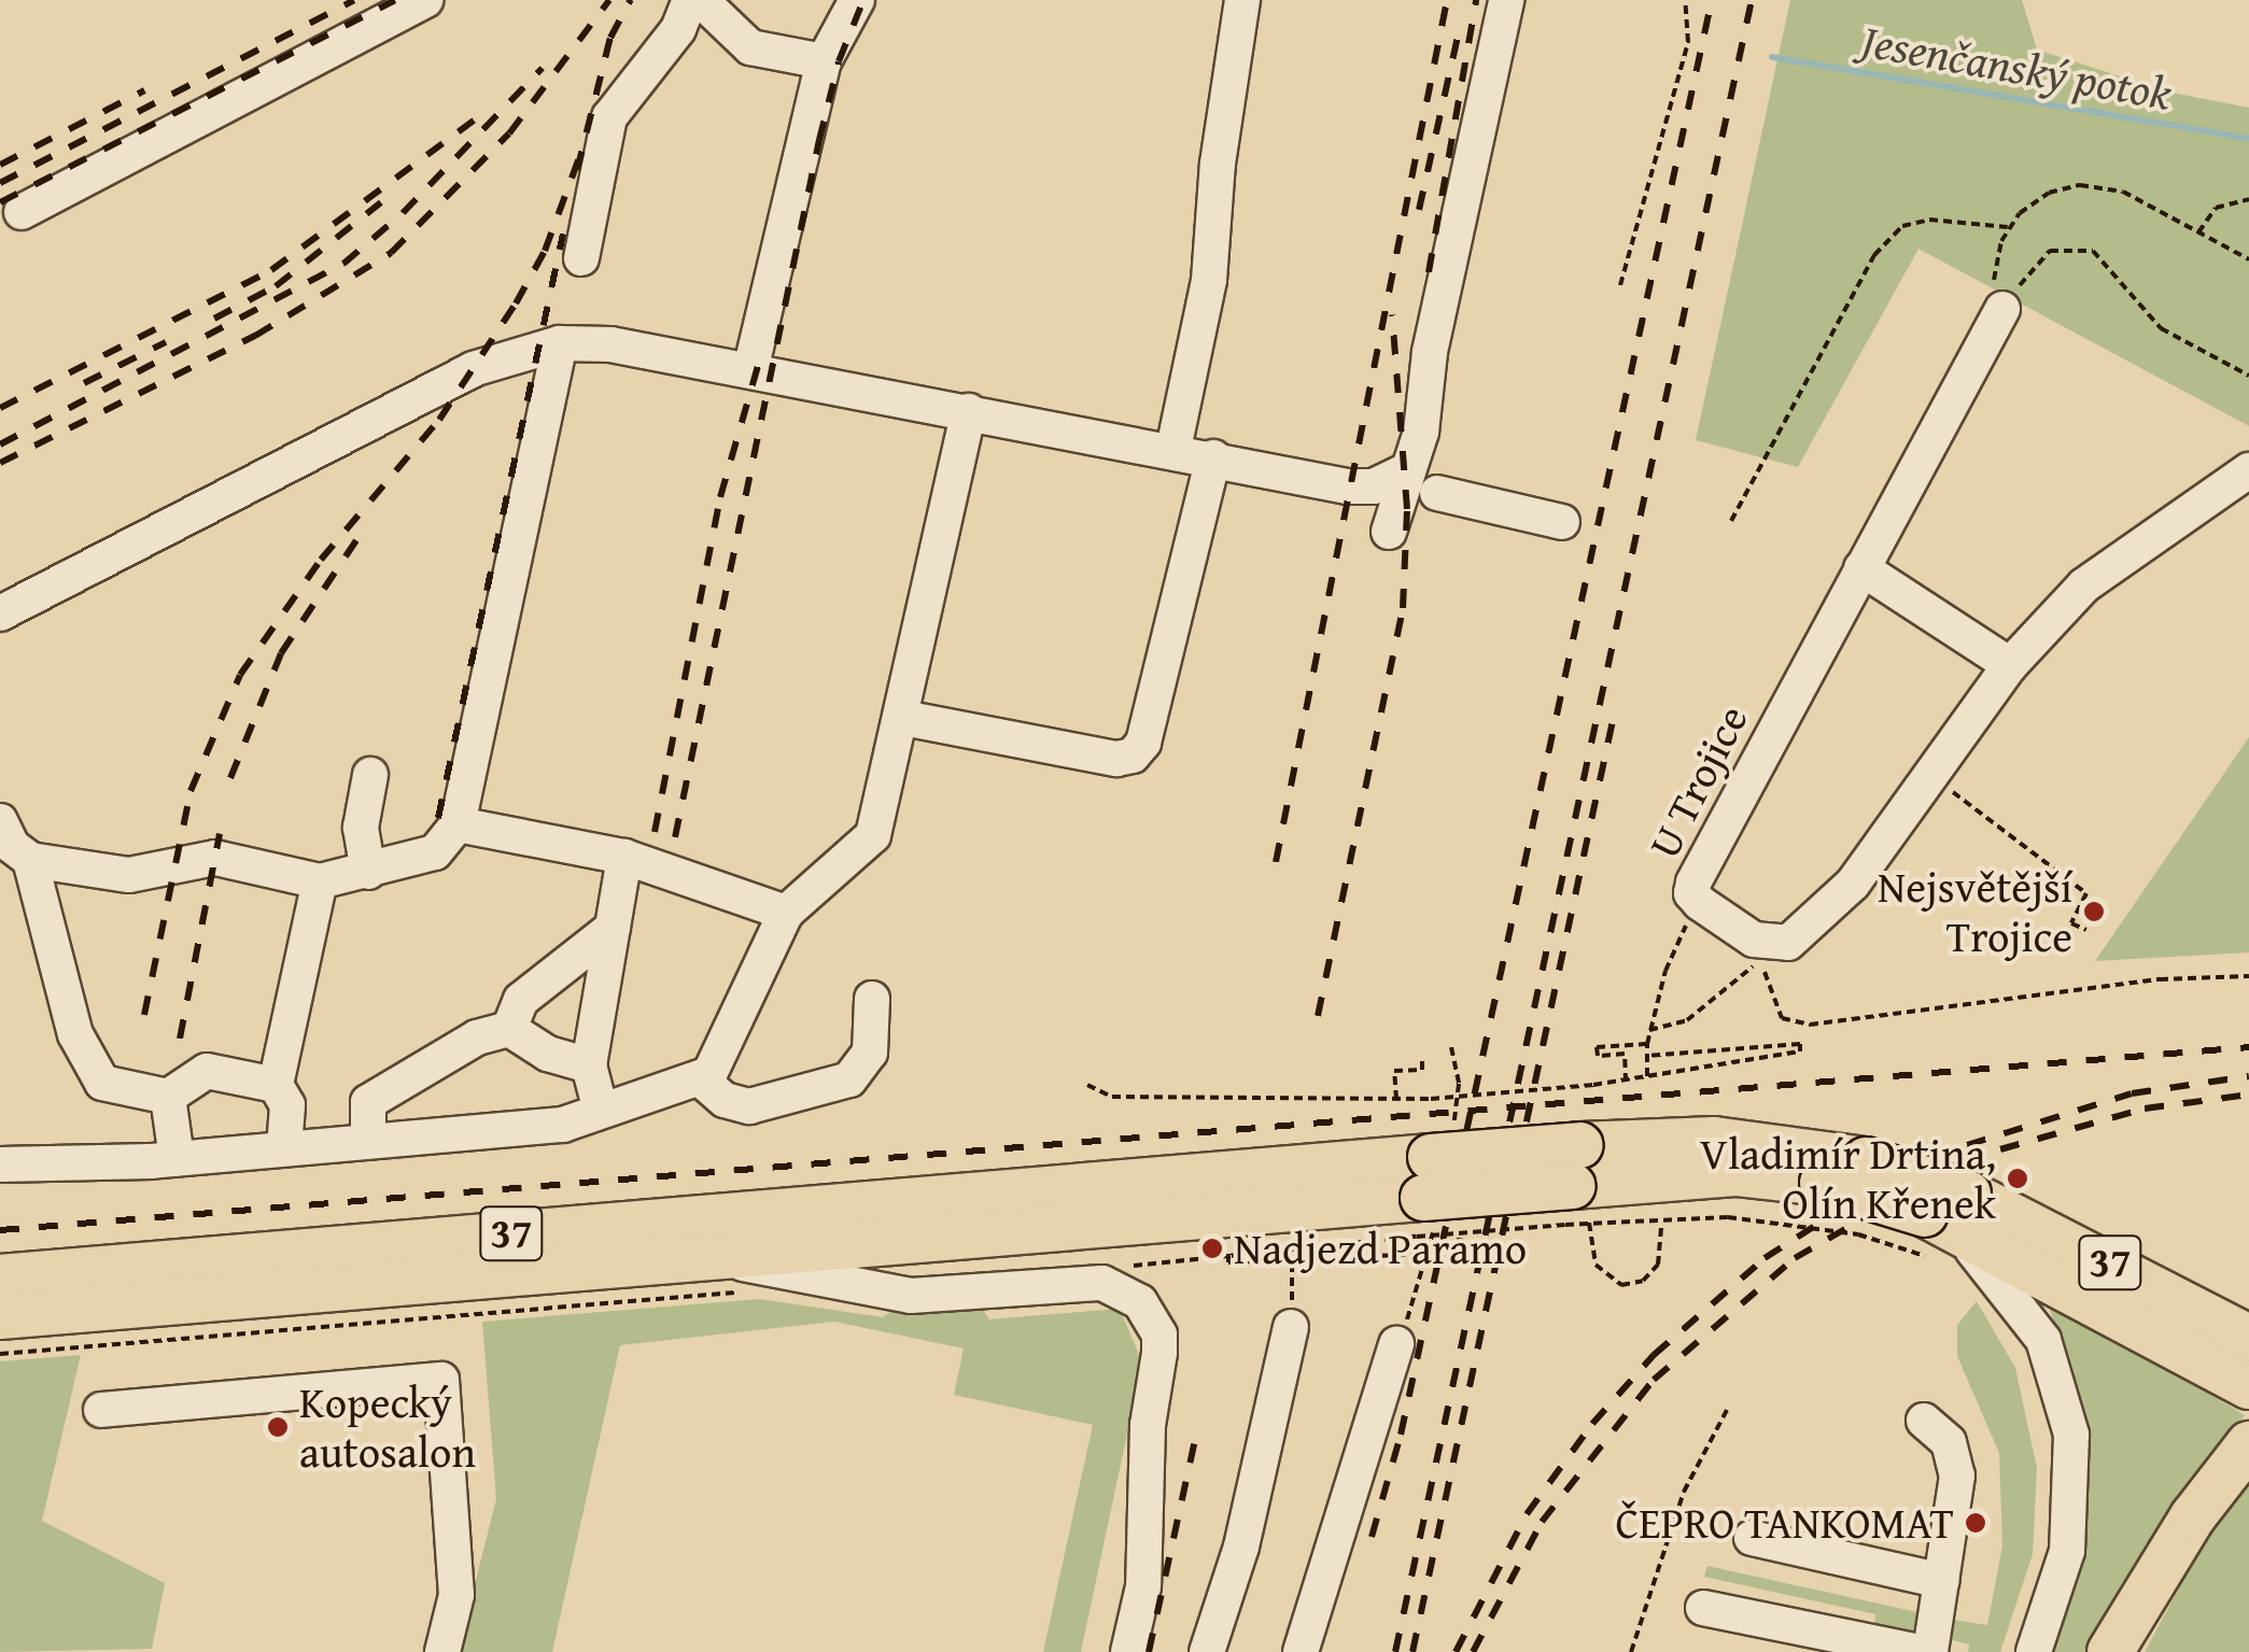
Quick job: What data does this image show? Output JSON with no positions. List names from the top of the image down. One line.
{"streets":{"main road":["37"],"street":["U Trojice"]},"water":["Jesenčanský potok"],"places":["Nejsvětější Trojice","Vladimír Drtina, Olín Křenek","Nadjezd Paramo","Kopecký autosalon","ČEPRO TANKOMAT"]}
